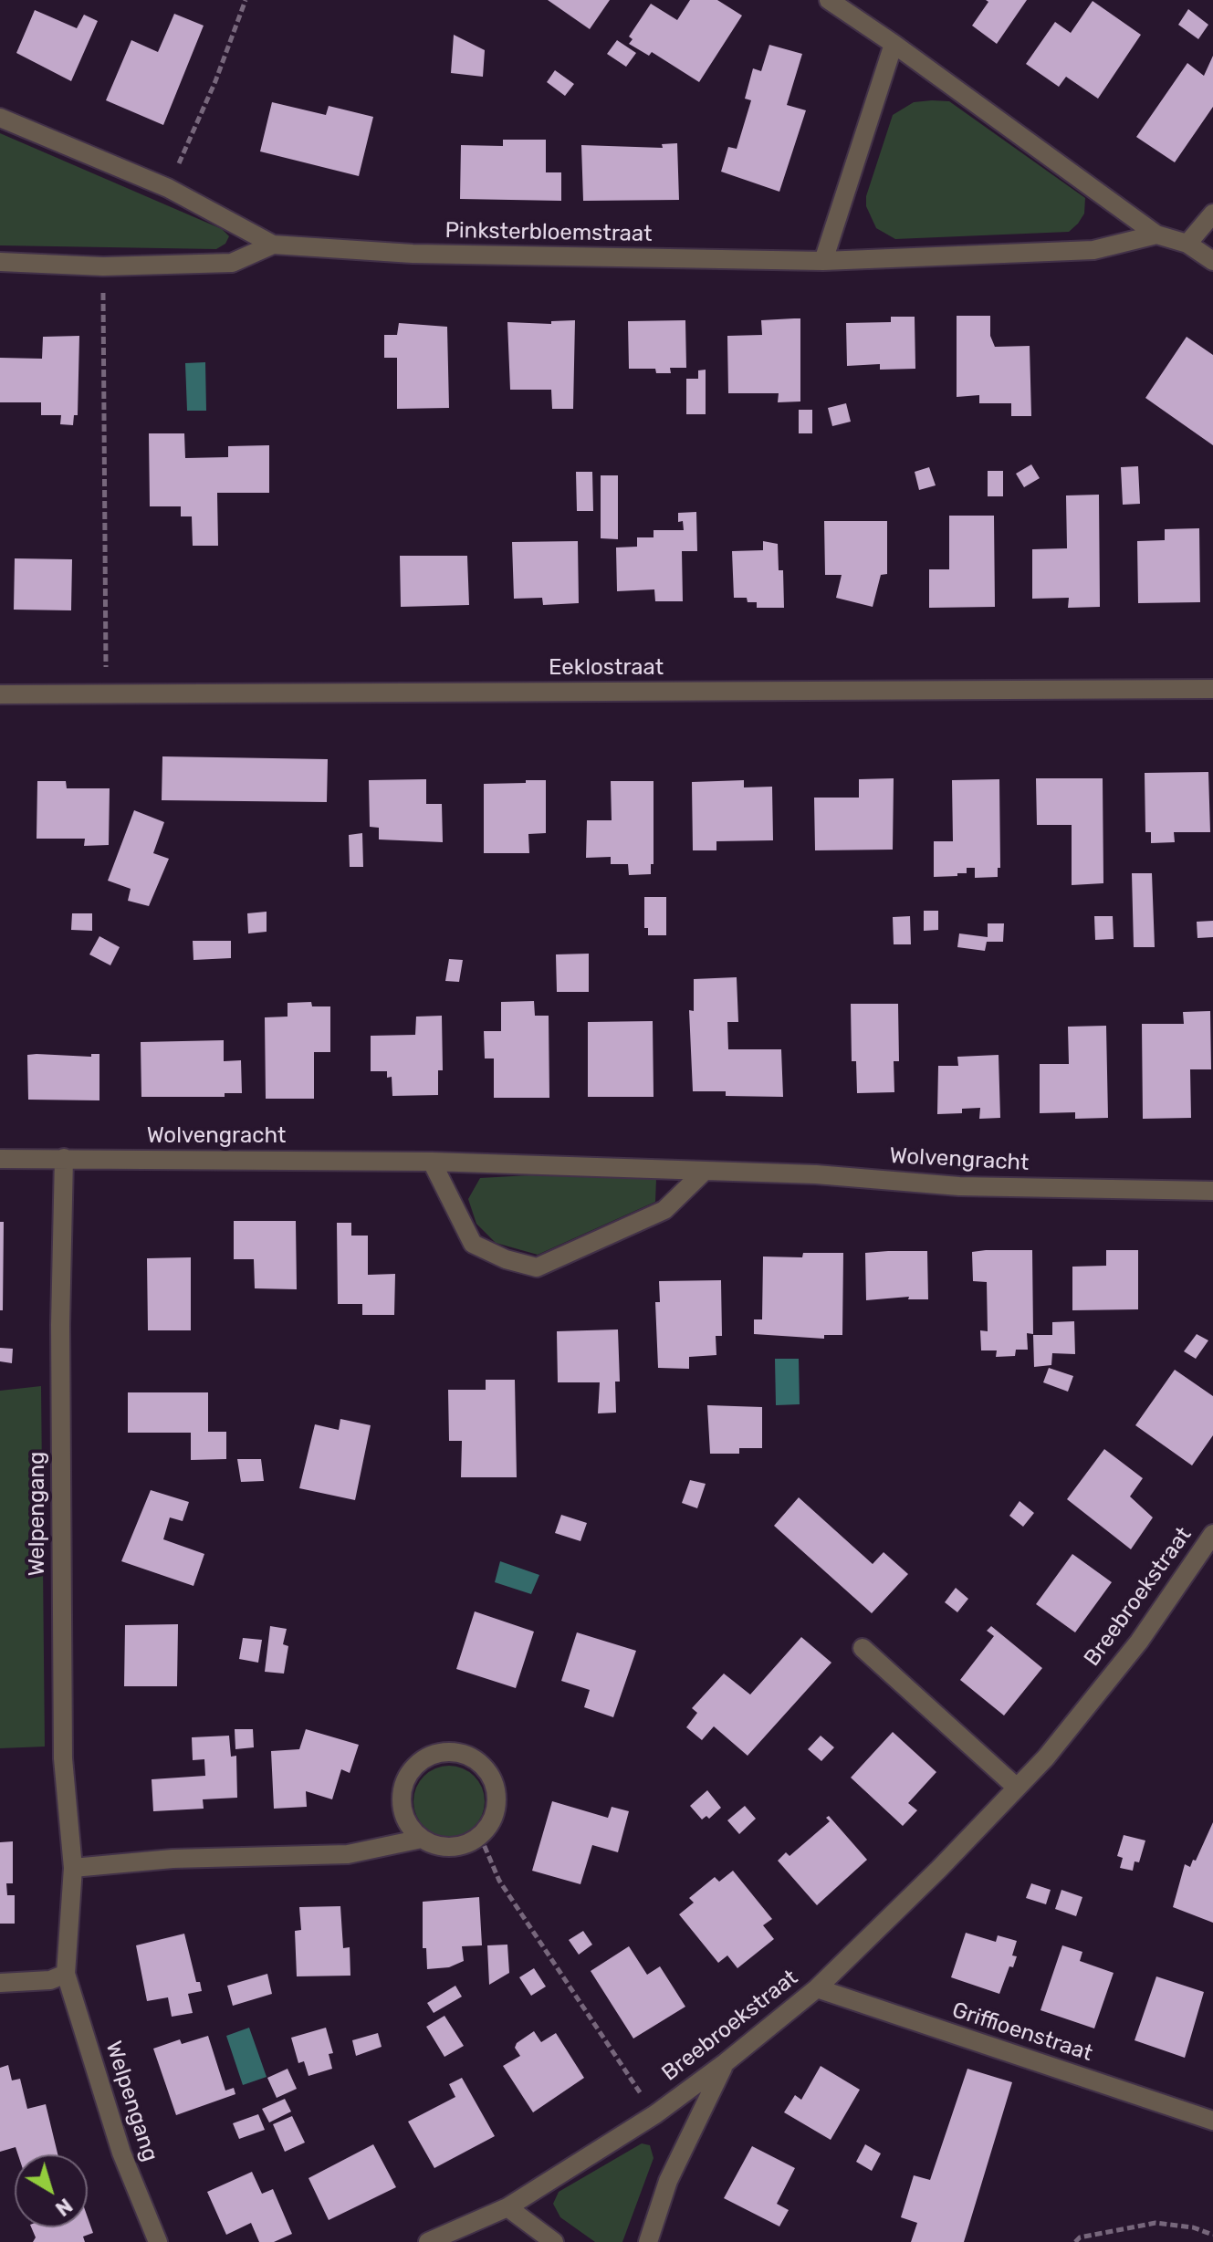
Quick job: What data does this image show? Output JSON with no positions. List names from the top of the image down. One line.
{"streets":{"street":["Pinksterbloemstraat","Eeklostraat","Wolvengracht","Welpengang","Breebroekstraat","Griffioenstraat"]},"crossings":[["Wolvengracht","Welpengang"],["Breebroekstraat","Griffioenstraat"]],"north":"bottom right"}
